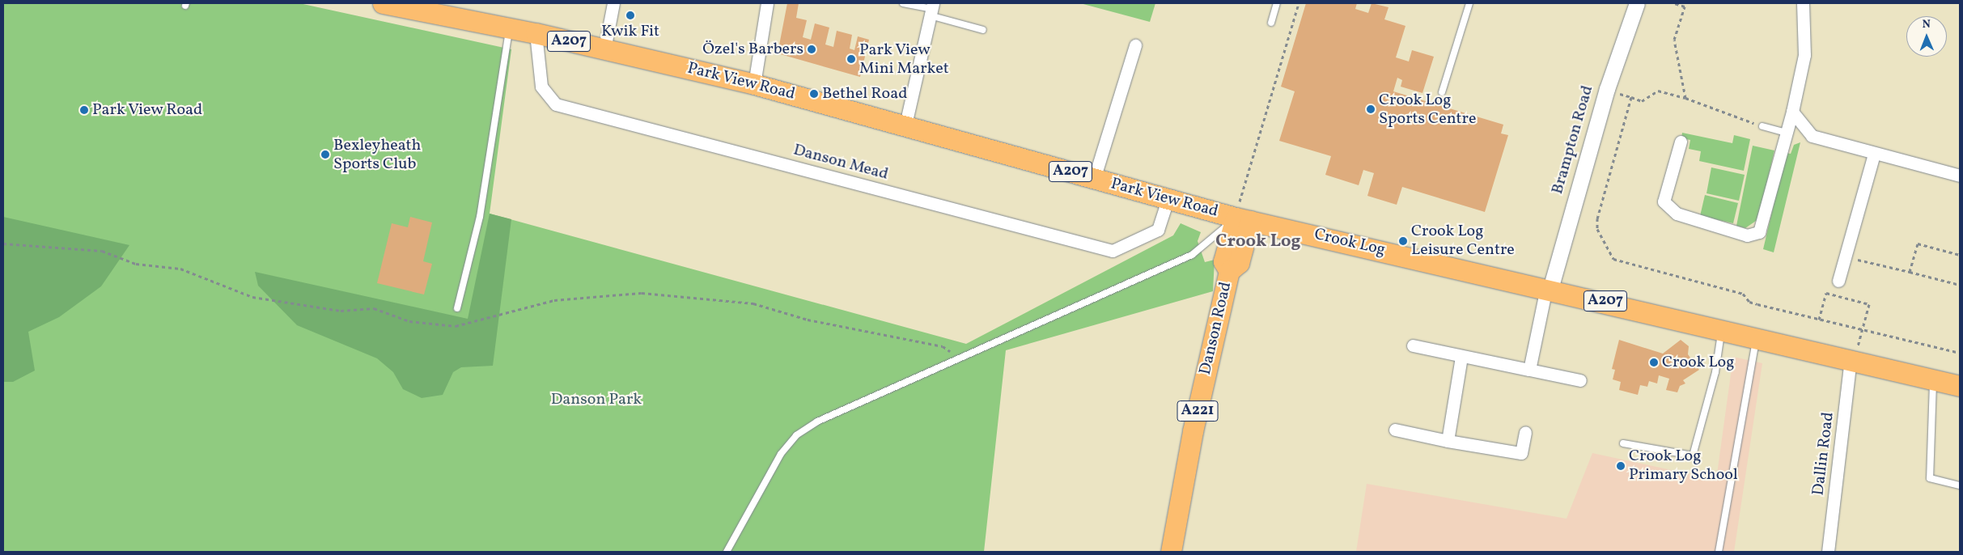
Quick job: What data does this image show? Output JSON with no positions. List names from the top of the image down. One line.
{"streets":{"main road":["A207","Park View Road","Crook Log","Danson Road","A221"],"street":["Brampton Road","Danson Mead","Dallin Road"]},"crossings":[["Park View Road","Danson Mead"],["Park View Road","Crook Log"],["Park View Road","Danson Road"],["Brampton Road","Crook Log"],["Crook Log","Danson Road"],["Crook Log","Dallin Road"]],"districts":["Crook Log"],"parks":["Danson Park"],"places":["Kwik Fit","Özel's Barbers","Park View Mini Market","Bethel Road","Crook Log Sports Centre","Park View Road","Bexleyheath Sports Club","Crook Log Leisure Centre","Crook Log","Crook Log Primary School"],"north":"top"}
